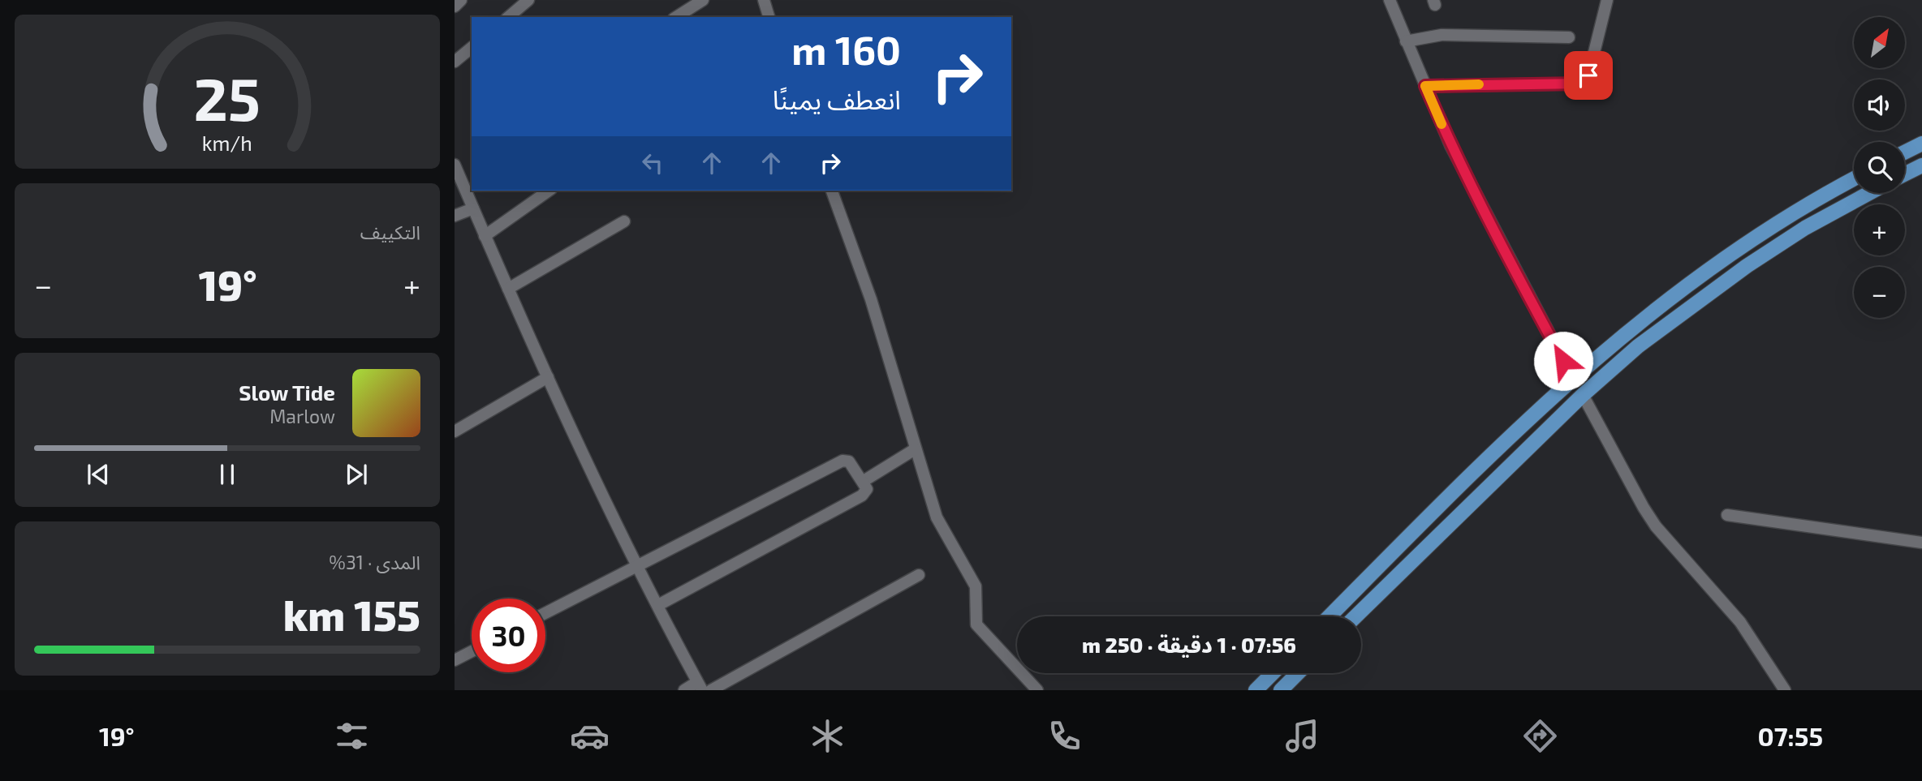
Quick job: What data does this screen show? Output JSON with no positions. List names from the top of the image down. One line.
{"north":"top right","page":{"map_buttons":["+","−"],"turn":["160 m","انعطف يمينًا"],"tile":["التكييف",["المدى · 31%","155 km"]],"heat":["−","19°","+"],"song":["Slow Tide","Marlow"],"limit":"30","trip":"07:56 · 1 دقيقة · 250 m","tabs":["07:55","19°"],"gauge":["25","km/h"]}}
